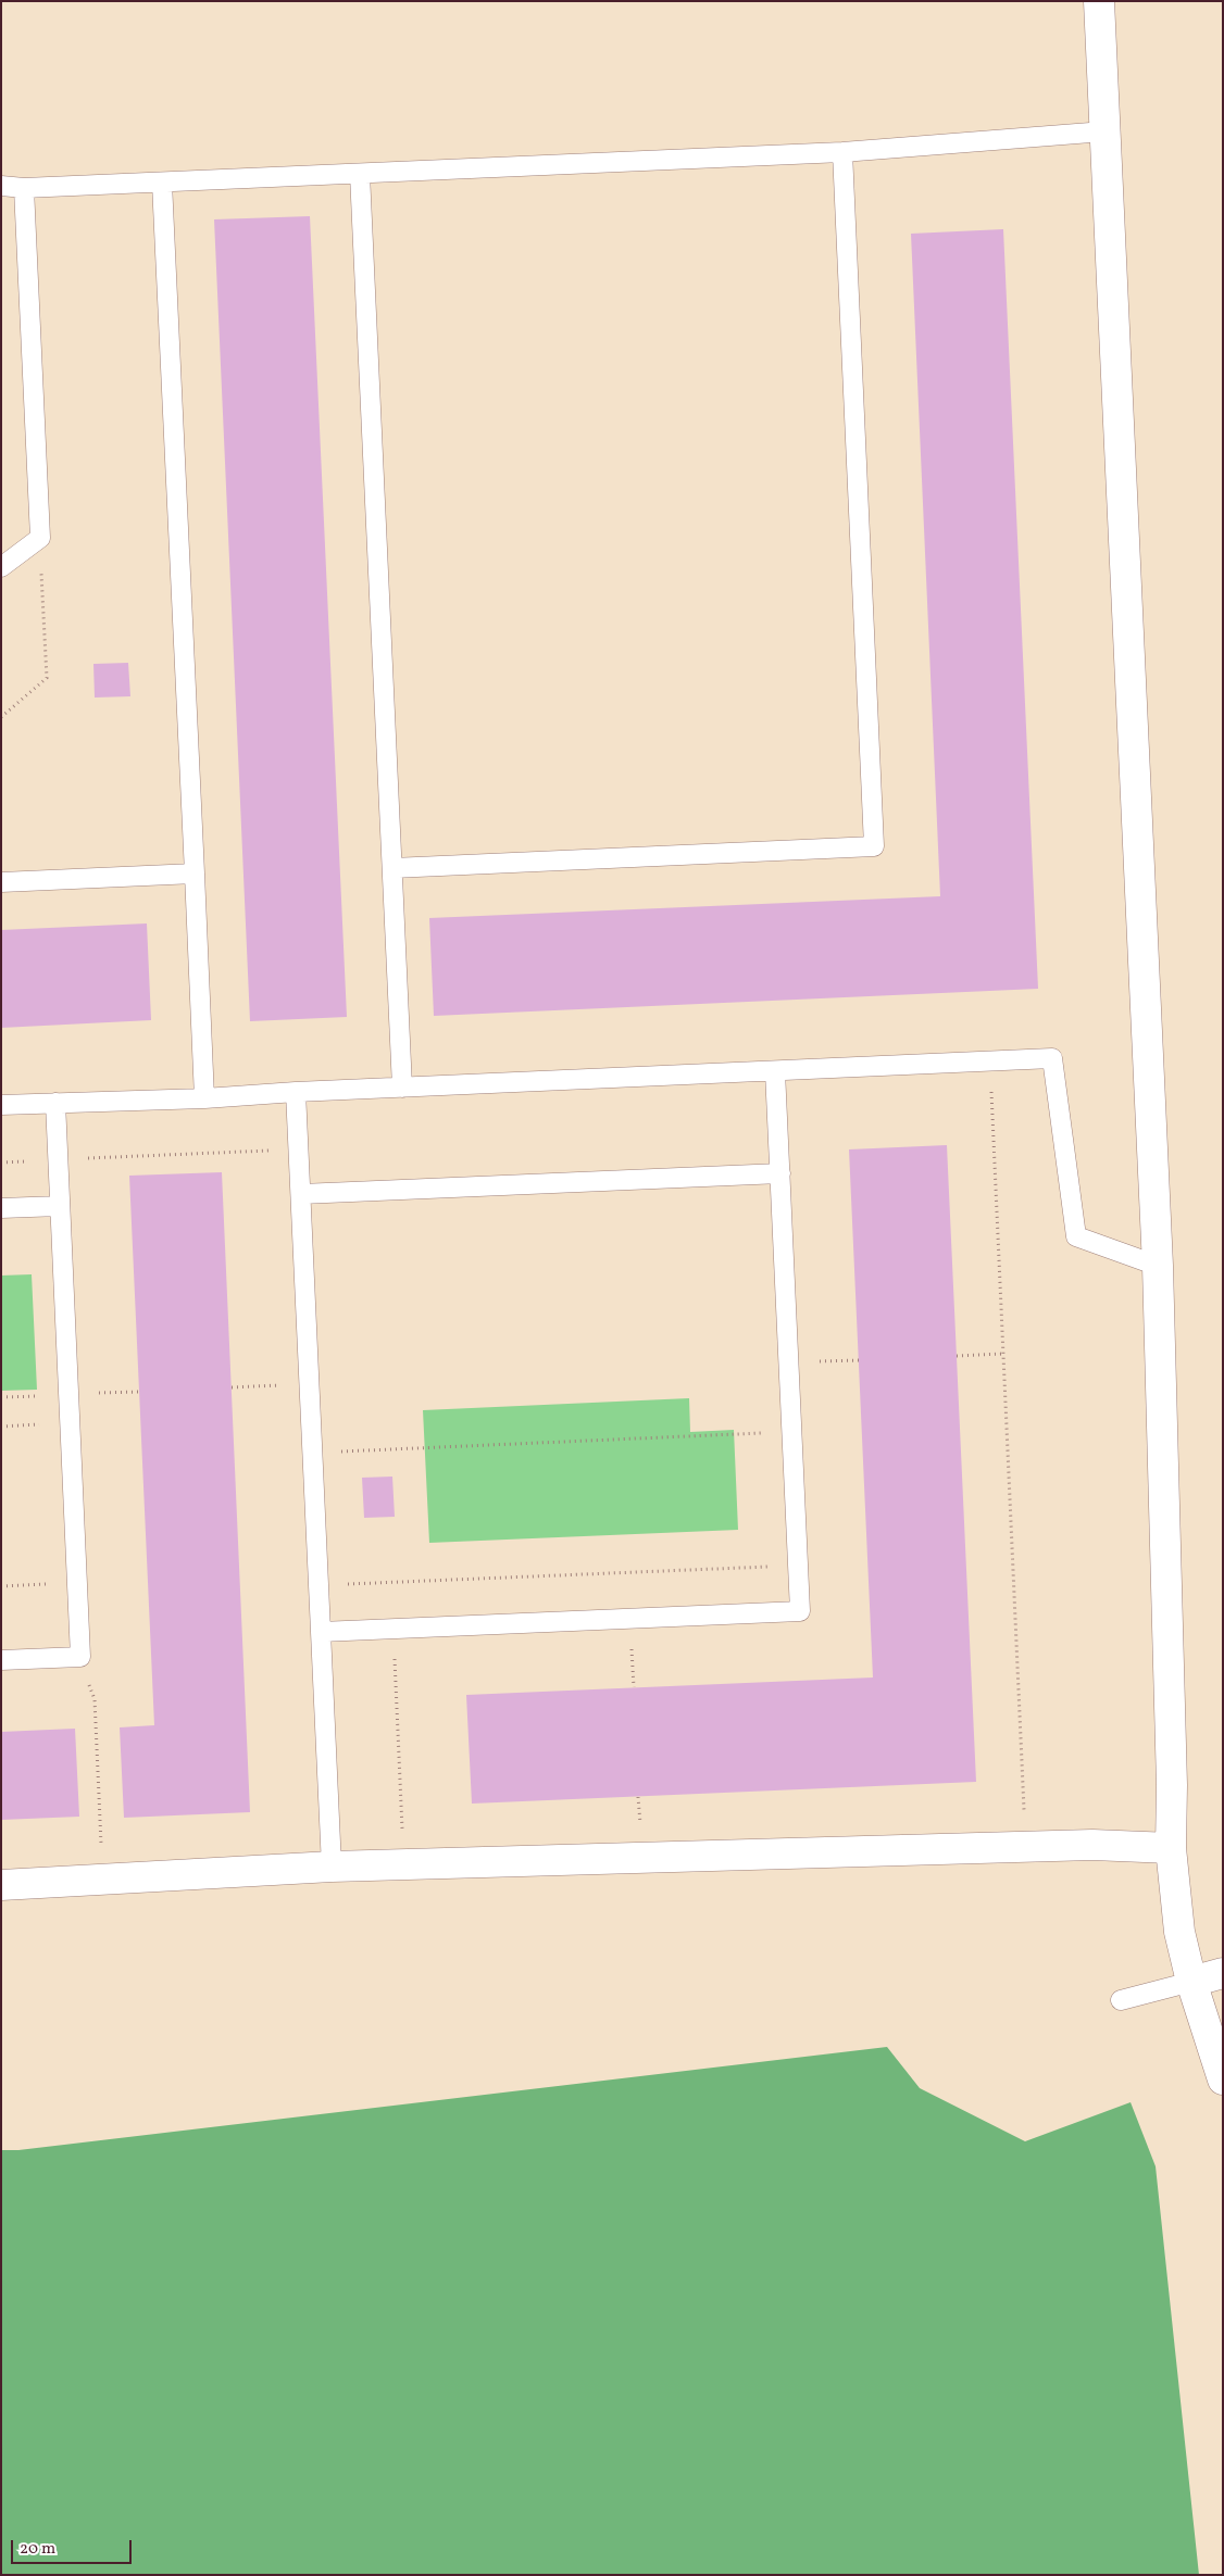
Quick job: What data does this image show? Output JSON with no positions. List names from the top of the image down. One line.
{"scale_bar":"20 m"}
